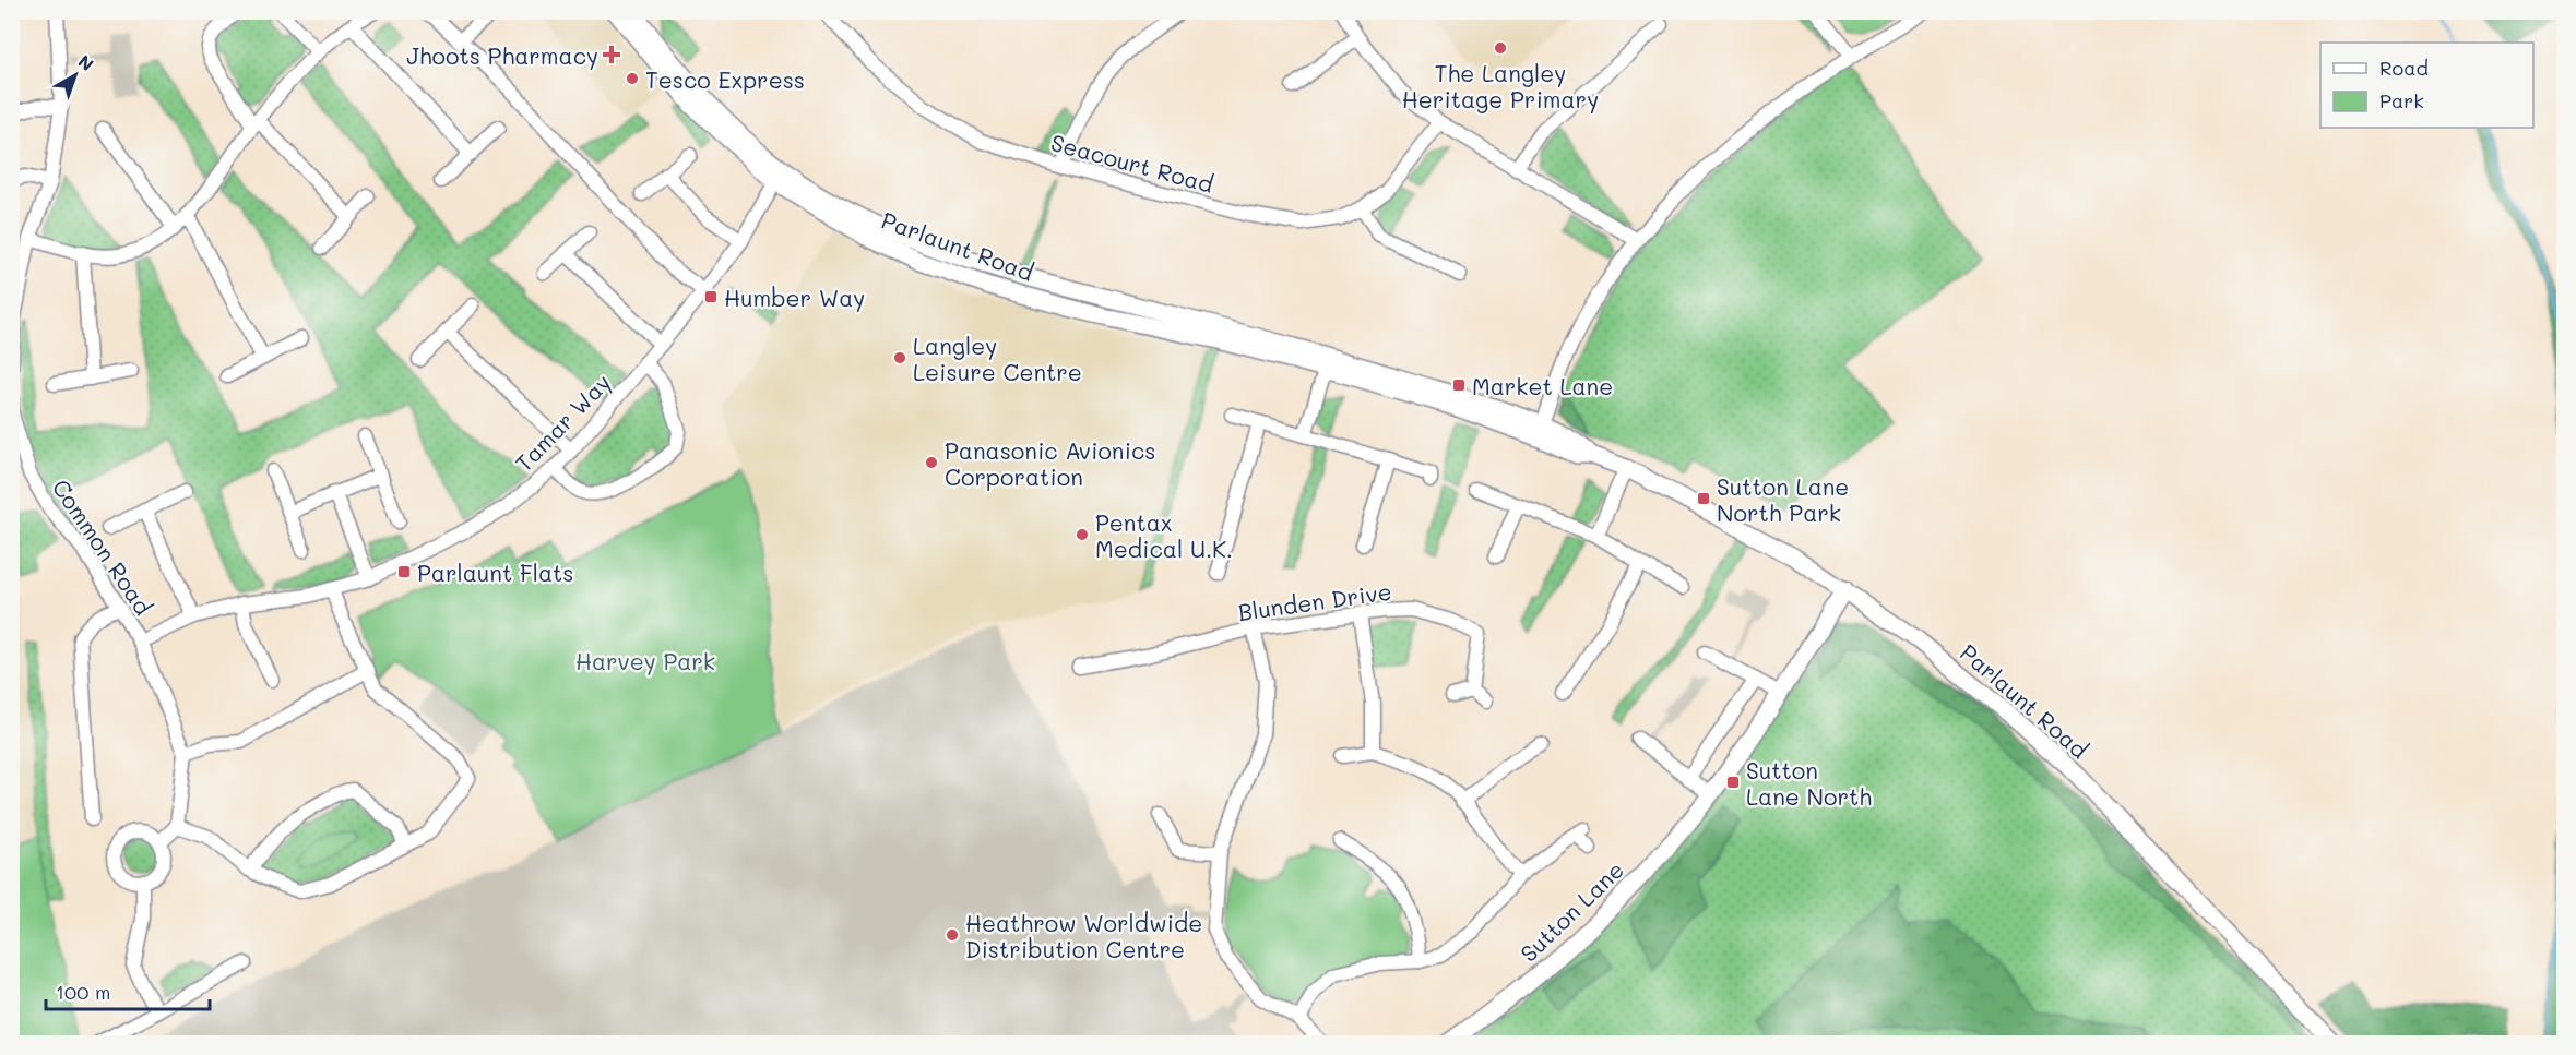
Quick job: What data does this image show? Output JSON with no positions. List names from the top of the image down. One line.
{"streets":{"street":["Seacourt Road","Parlaunt Road","Tamar Way","Common Road","Blunden Drive","Sutton Lane"]},"crossings":[["Parlaunt Road","Tamar Way"],["Parlaunt Road","Sutton Lane"],["Tamar Way","Common Road"]],"parks":["Harvey Park"],"places":{"other":["The Langley Heritage Primary","Tesco Express","Langley Leisure Centre","Panasonic Avionics Corporation","Pentax Medical U.K.","Heathrow Worldwide Distribution Centre"],"health":["Jhoots Pharmacy"],"transit":["Humber Way","Market Lane","Sutton Lane North Park","Parlaunt Flats","Sutton Lane North"]},"legend":["Road","Park"],"scale_bar":"100 m","north":"top right"}
